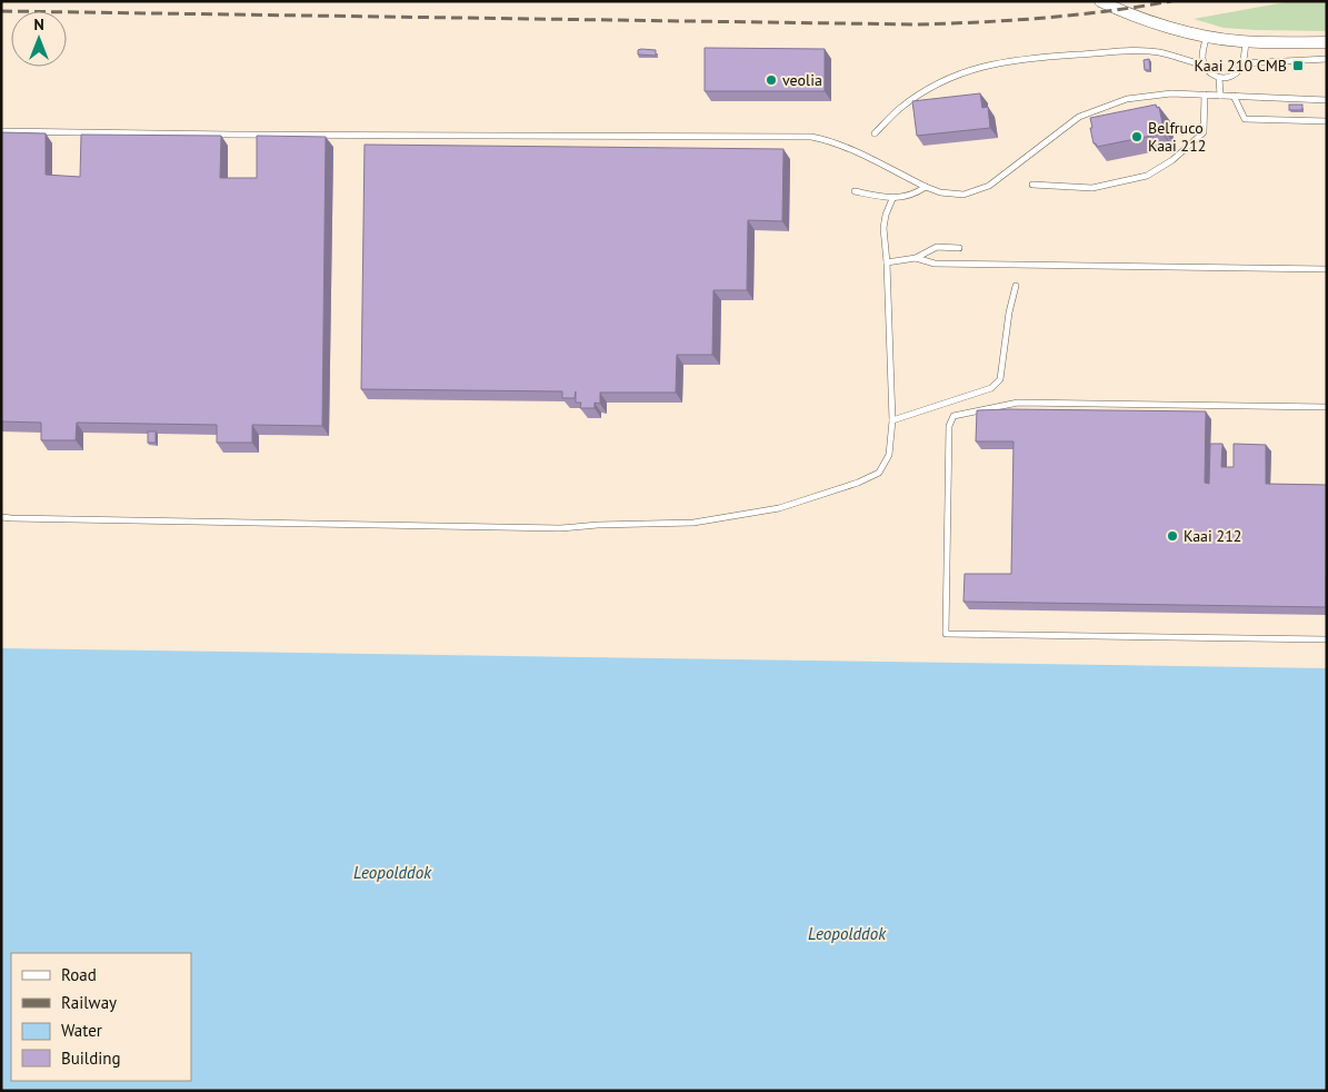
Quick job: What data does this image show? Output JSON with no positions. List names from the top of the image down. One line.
{"water":["Leopolddok"],"places":{"transit":["Kaai 210 CMB"],"other":["veolia","Belfruco Kaai 212","Kaai 212"]},"legend":["Road","Railway","Water","Building"],"north":"top"}
